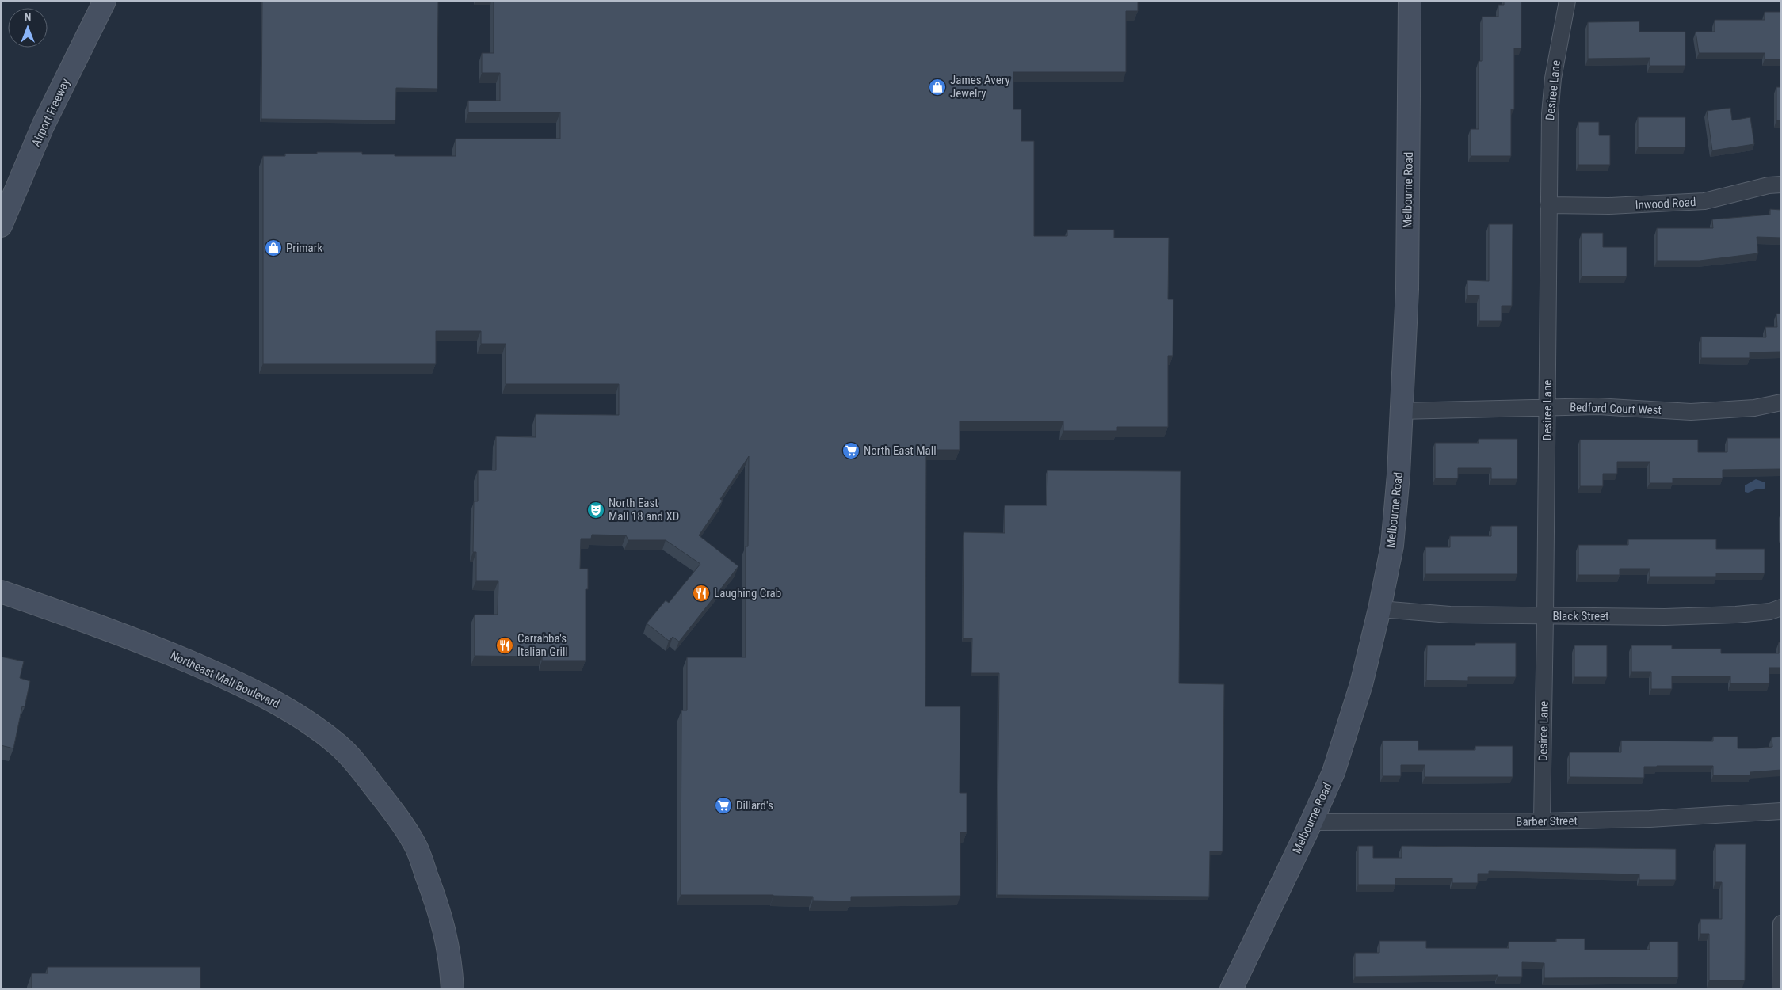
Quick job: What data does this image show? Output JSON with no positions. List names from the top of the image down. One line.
{"streets":{"main road":["Airport Freeway","Melbourne Road","Northeast Mall Boulevard"],"street":["Desiree Lane","Inwood Road","Bedford Court West","Black Street","Barber Street"]},"crossings":[["Desiree Lane","Inwood Road"],["Desiree Lane","Bedford Court West"],["Desiree Lane","Black Street"],["Desiree Lane","Barber Street"],["Melbourne Road","Bedford Court West"],["Melbourne Road","Black Street"],["Melbourne Road","Barber Street"]],"places":{"shop":["James Avery Jewelry","Primark"],"supermarket":["North East Mall","Dillard's"],"theatre":["North East Mall 18 and XD"],"restaurant":["Laughing Crab","Carrabba's Italian Grill"]},"north":"top"}
